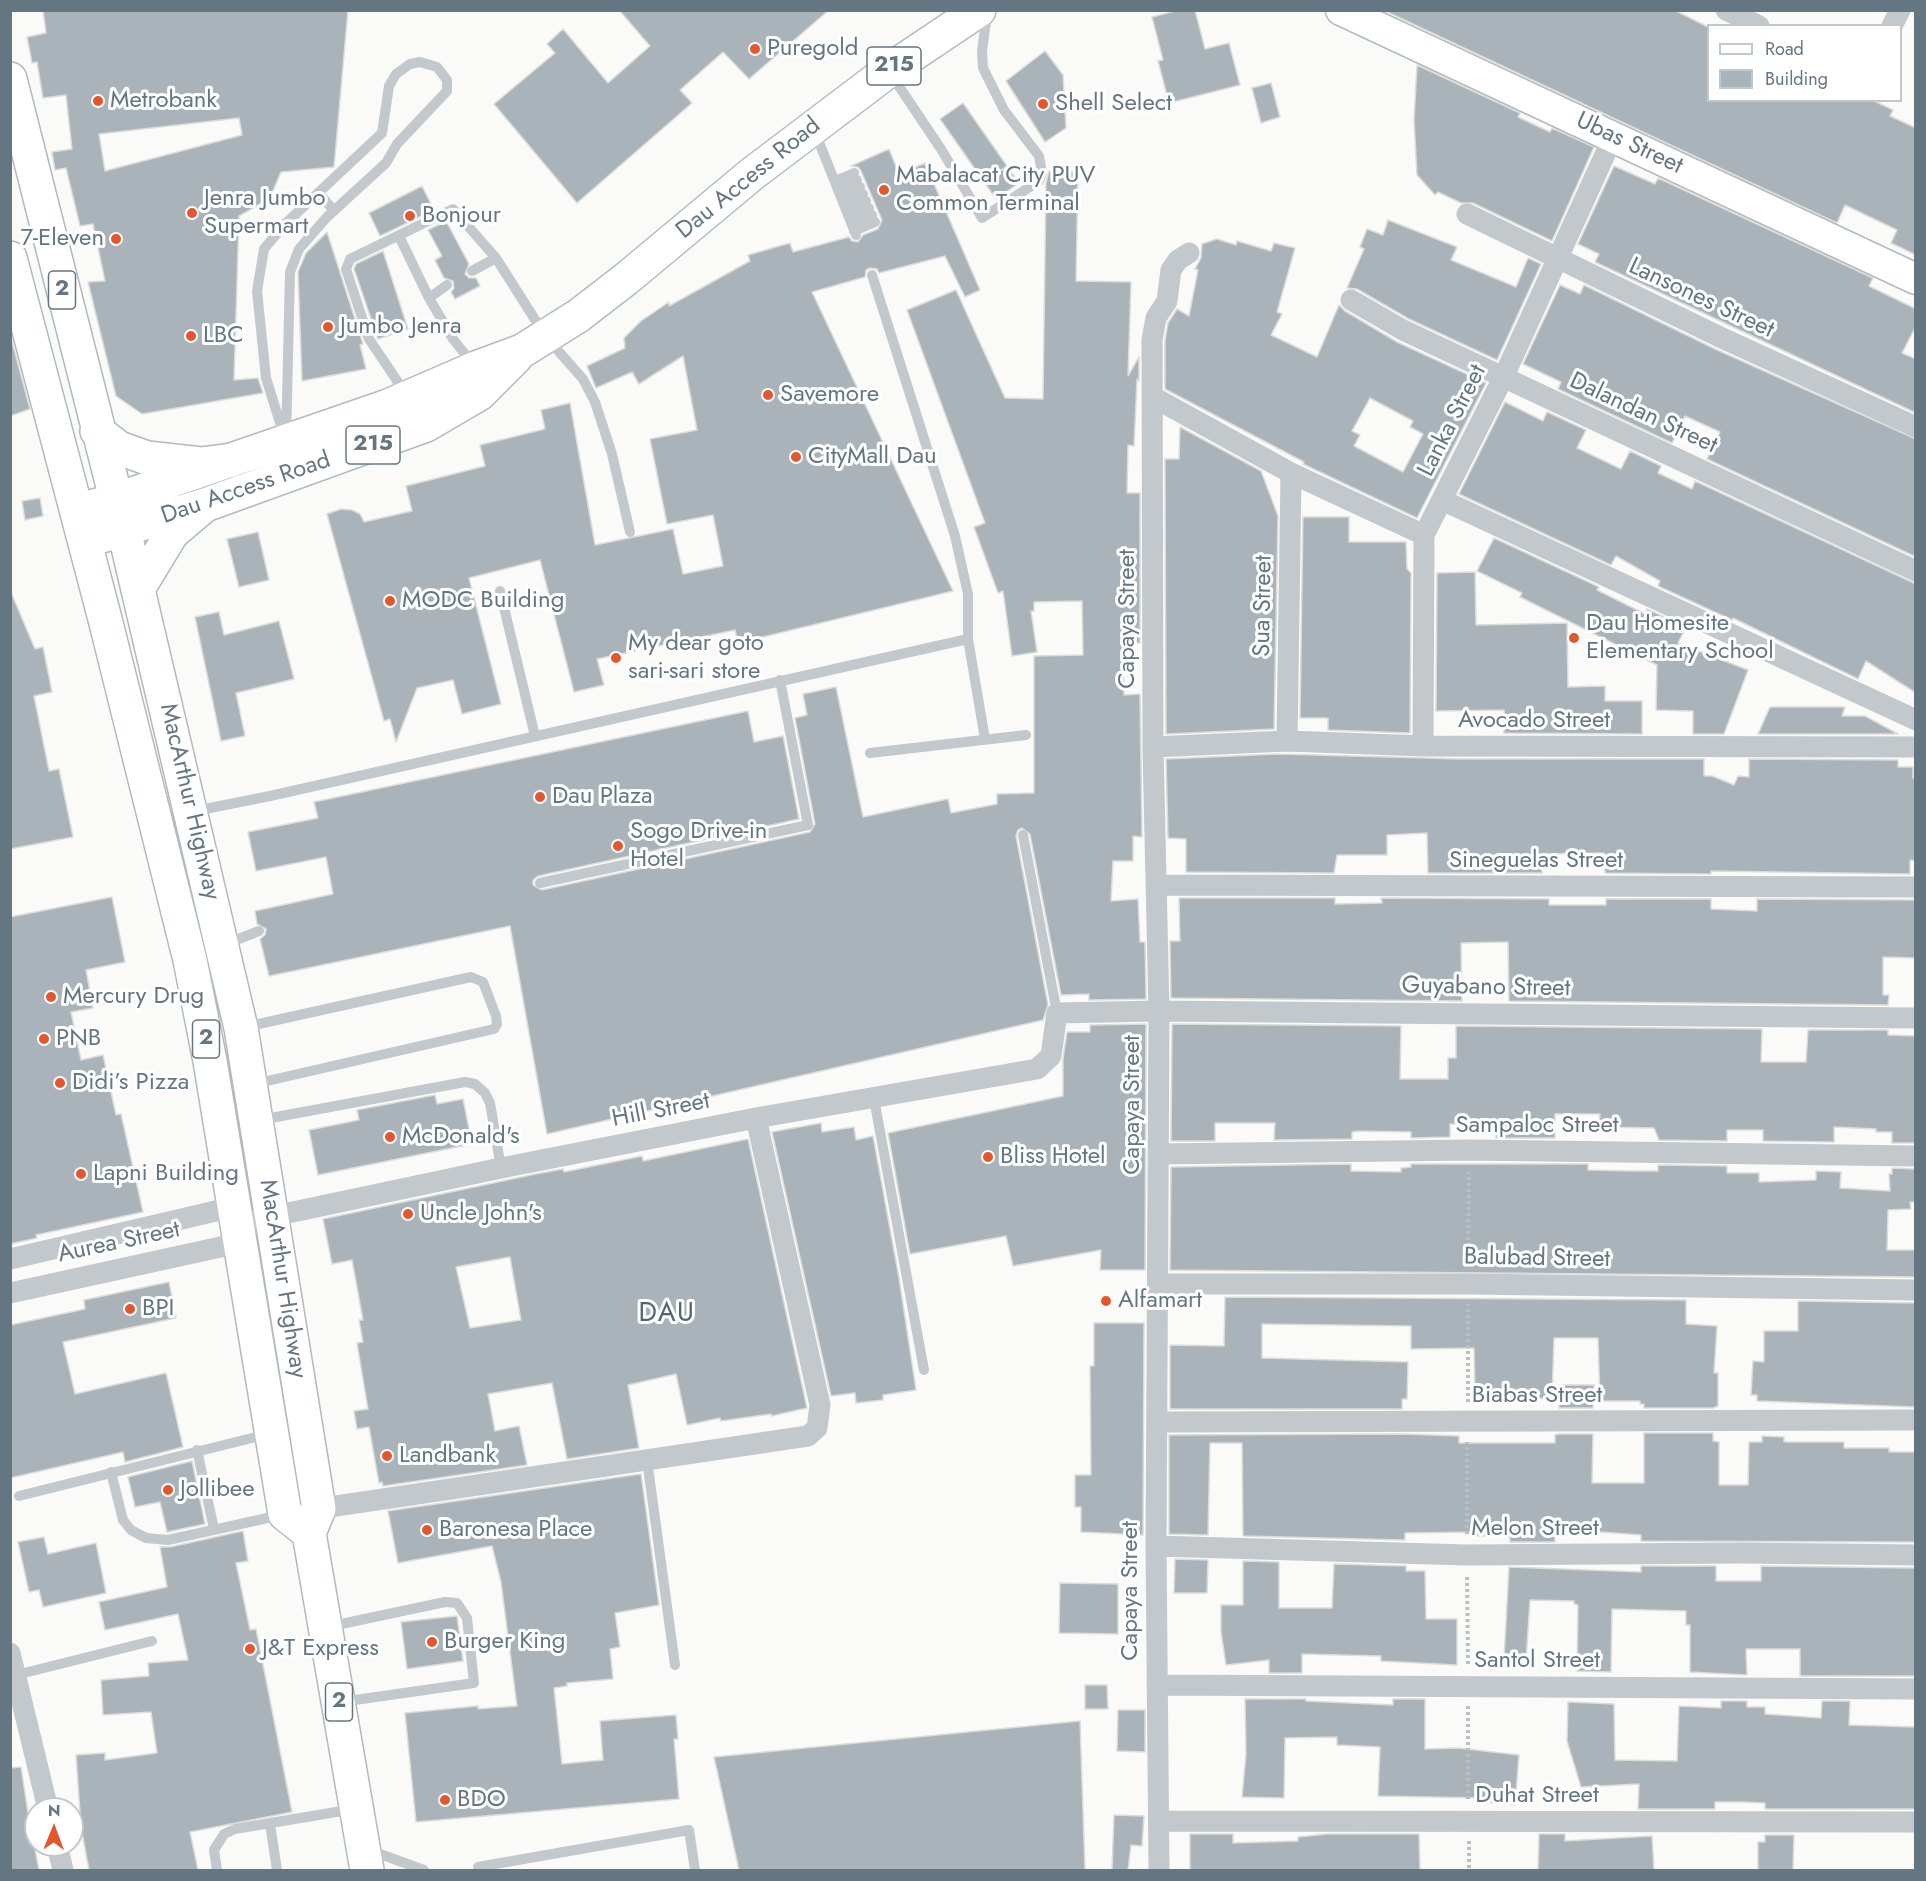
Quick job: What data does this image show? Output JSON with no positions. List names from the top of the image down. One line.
{"streets":{"main road":["215","Dau Access Road","2","MacArthur Highway"],"street":["Ubas Street","Lansones Street","Dalandan Street","Lanka Street","Sua Street","Capaya Street","Avocado Street","Sineguelas Street","Guyabano Street","Hill Street","Sampaloc Street","Aurea Street","Balubad Street","Biabas Street","Melon Street","Santol Street","Duhat Street"]},"crossings":[["Ubas Street","Lanka Street"],["Dau Access Road","MacArthur Highway"],["Lansones Street","Lanka Street"],["Dalandan Street","Lanka Street"],["Lanka Street","Avocado Street"],["Sua Street","Avocado Street"],["Capaya Street","Avocado Street"],["Capaya Street","Sineguelas Street"],["Capaya Street","Guyabano Street"],["Capaya Street","Sampaloc Street"],["Capaya Street","Balubad Street"],["Capaya Street","Biabas Street"],["Capaya Street","Melon Street"],["Capaya Street","Santol Street"],["Capaya Street","Duhat Street"],["MacArthur Highway","Hill Street"],["MacArthur Highway","Aurea Street"],["Guyabano Street","Hill Street"],["Hill Street","Aurea Street"]],"districts":["DAU"],"places":["Puregold","Metrobank","Shell Select","Mabalacat City PUV Common Terminal","Jenra Jumbo Supermart","Bonjour","7-Eleven","Jumbo Jenra","LBC","Savemore","CityMall Dau","MODC Building","Dau Homesite Elementary School","My dear goto sari-sari store","Dau Plaza","Sogo Drive-in Hotel","Mercury Drug","PNB","Didi’s Pizza","McDonald's","Bliss Hotel","Lapni Building","Uncle John's","Alfamart","BPI","Landbank","Jollibee","Baronesa Place","Burger King","J&T Express","BDO"],"legend":["Road","Building"],"north":"top"}
